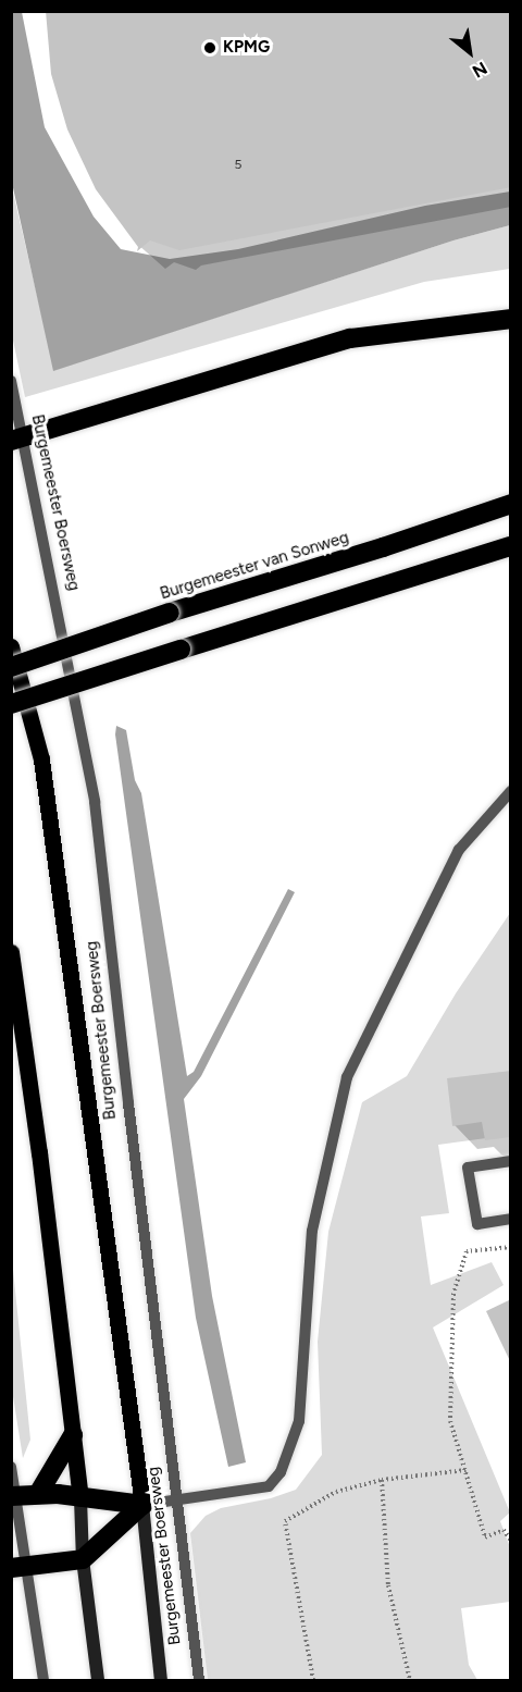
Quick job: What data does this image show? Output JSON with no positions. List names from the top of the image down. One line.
{"streets":{"highway":["Burgemeester van Sonweg"],"main road":["Burgemeester Boersweg"]},"places":["KPMG"],"house_numbers":["5"],"north":"bottom right"}
